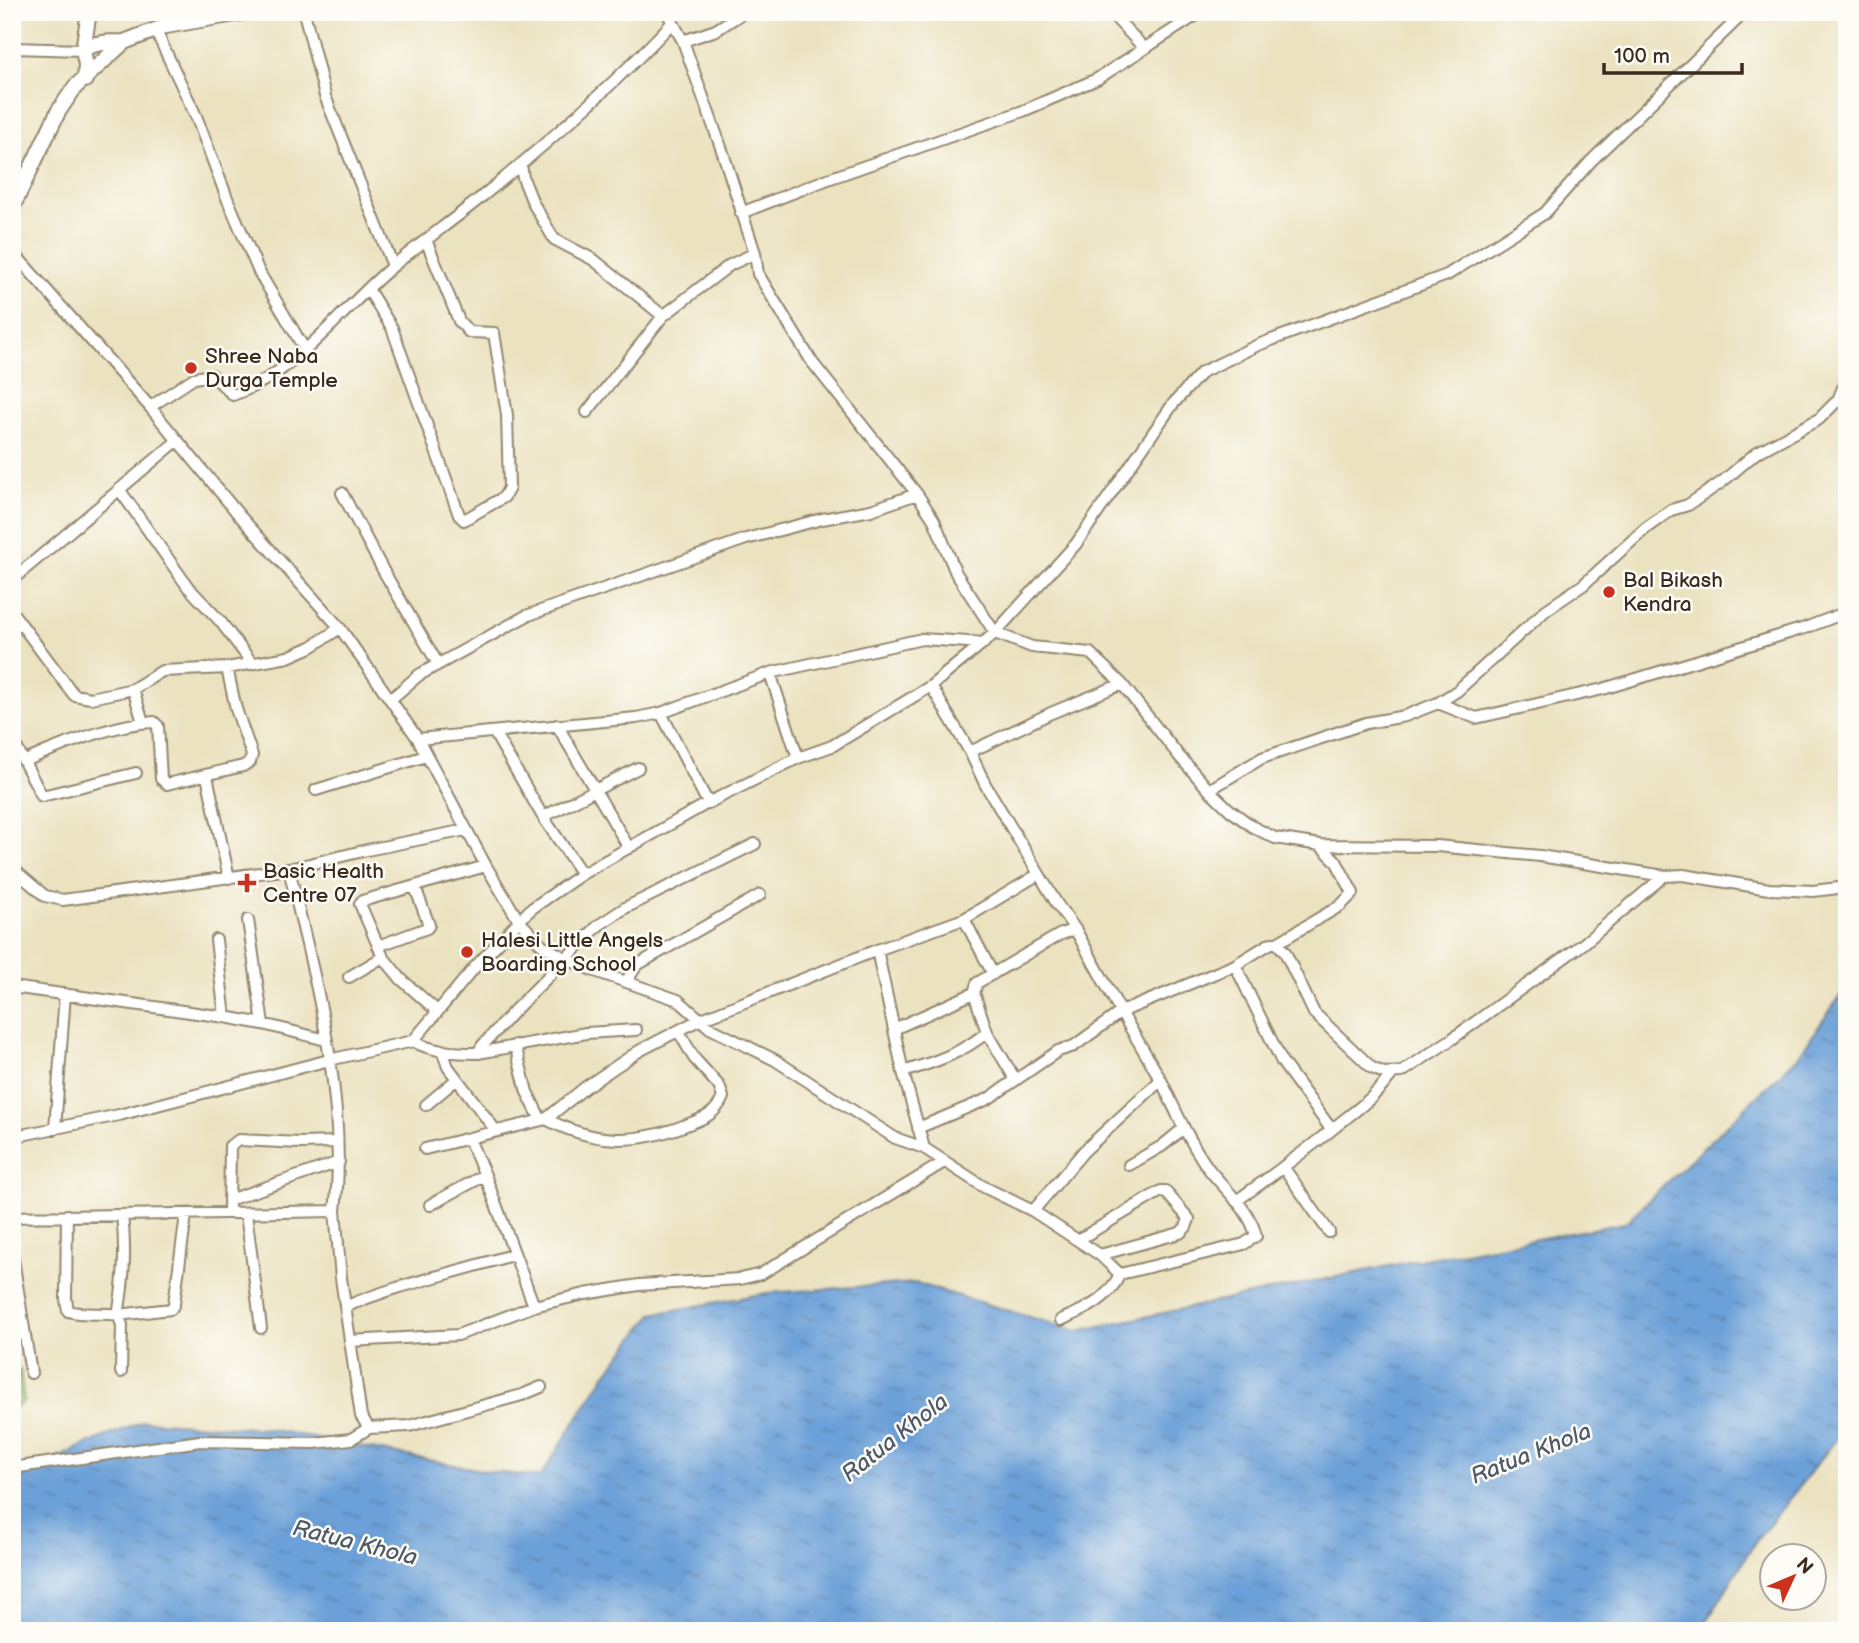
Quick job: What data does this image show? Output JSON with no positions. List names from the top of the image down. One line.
{"water":["Ratua Khola"],"places":{"other":["Shree Naba Durga Temple","Bal Bikash Kendra","Halesi Little Angels Boarding School"],"health":["Basic Health Centre 07"]},"scale_bar":"100 m","north":"top right"}
